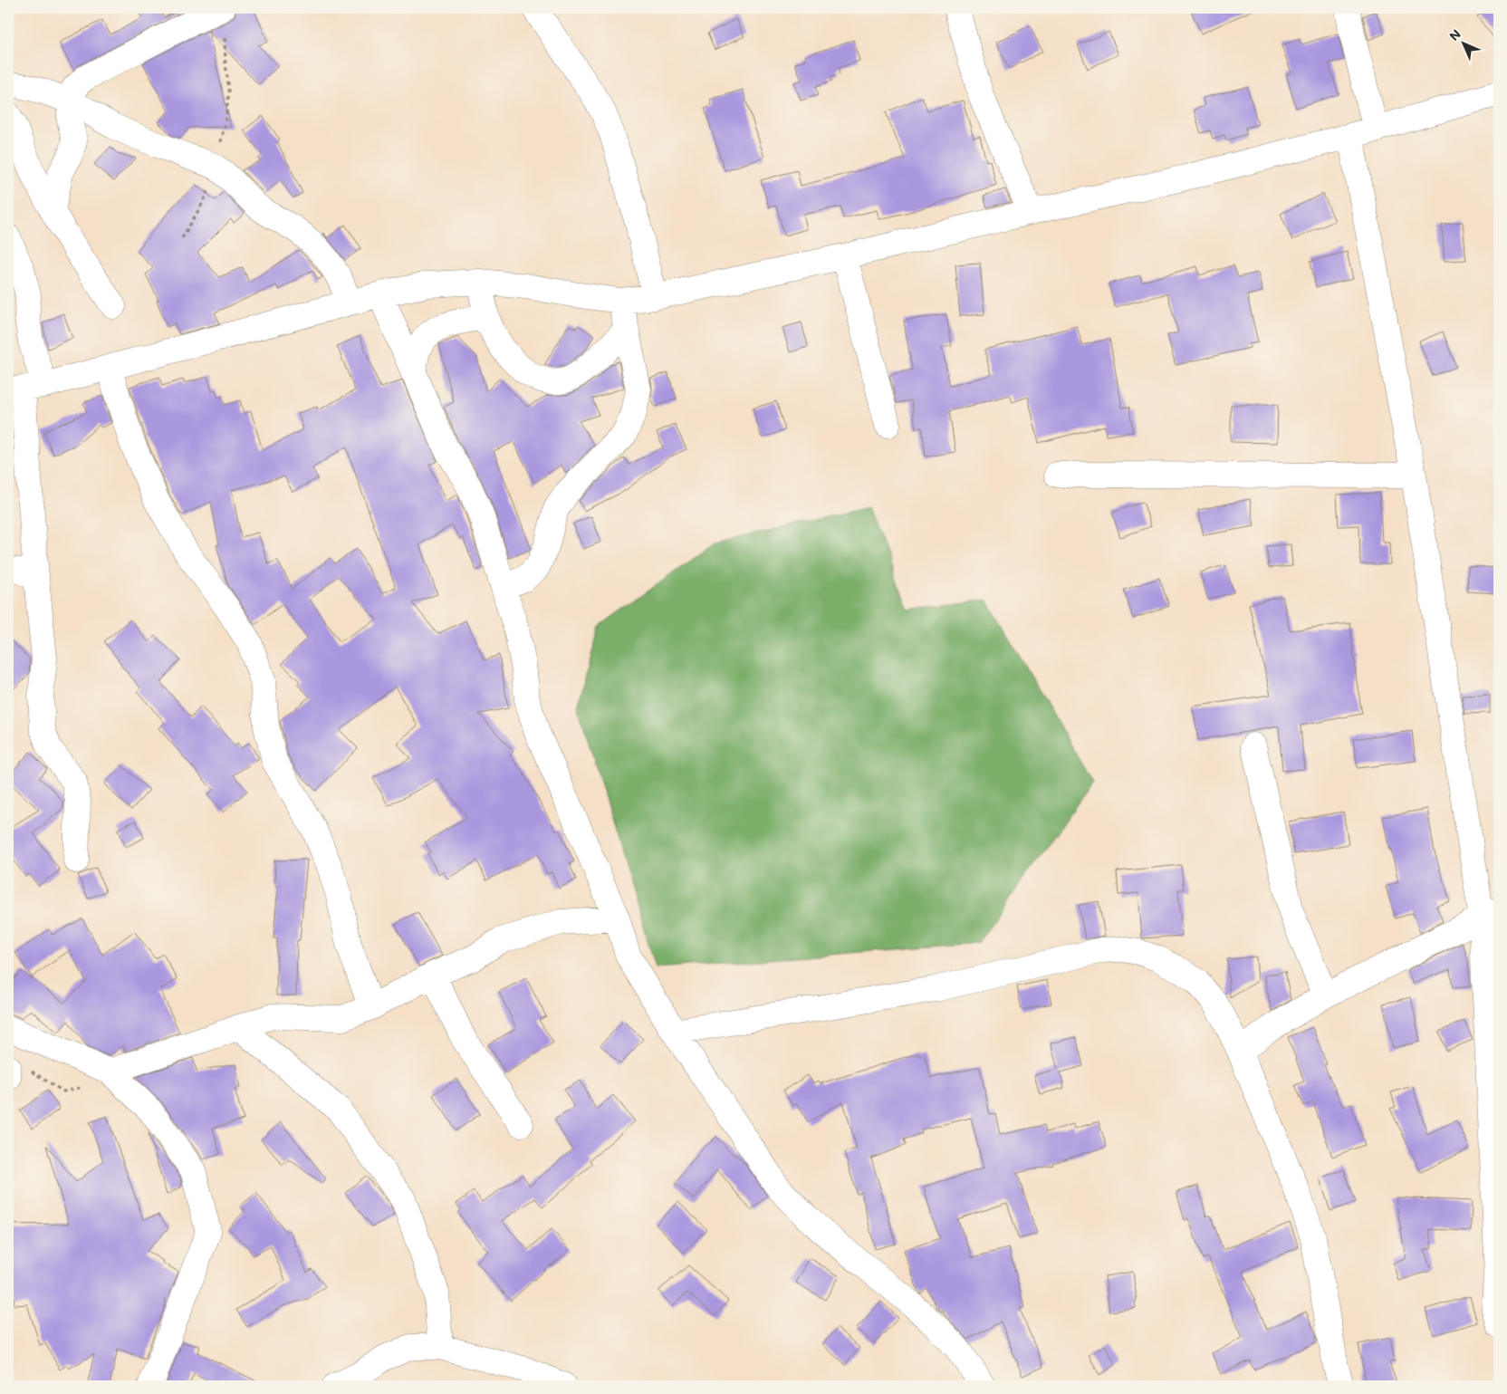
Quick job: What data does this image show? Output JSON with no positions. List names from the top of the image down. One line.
{"north":"top left"}
